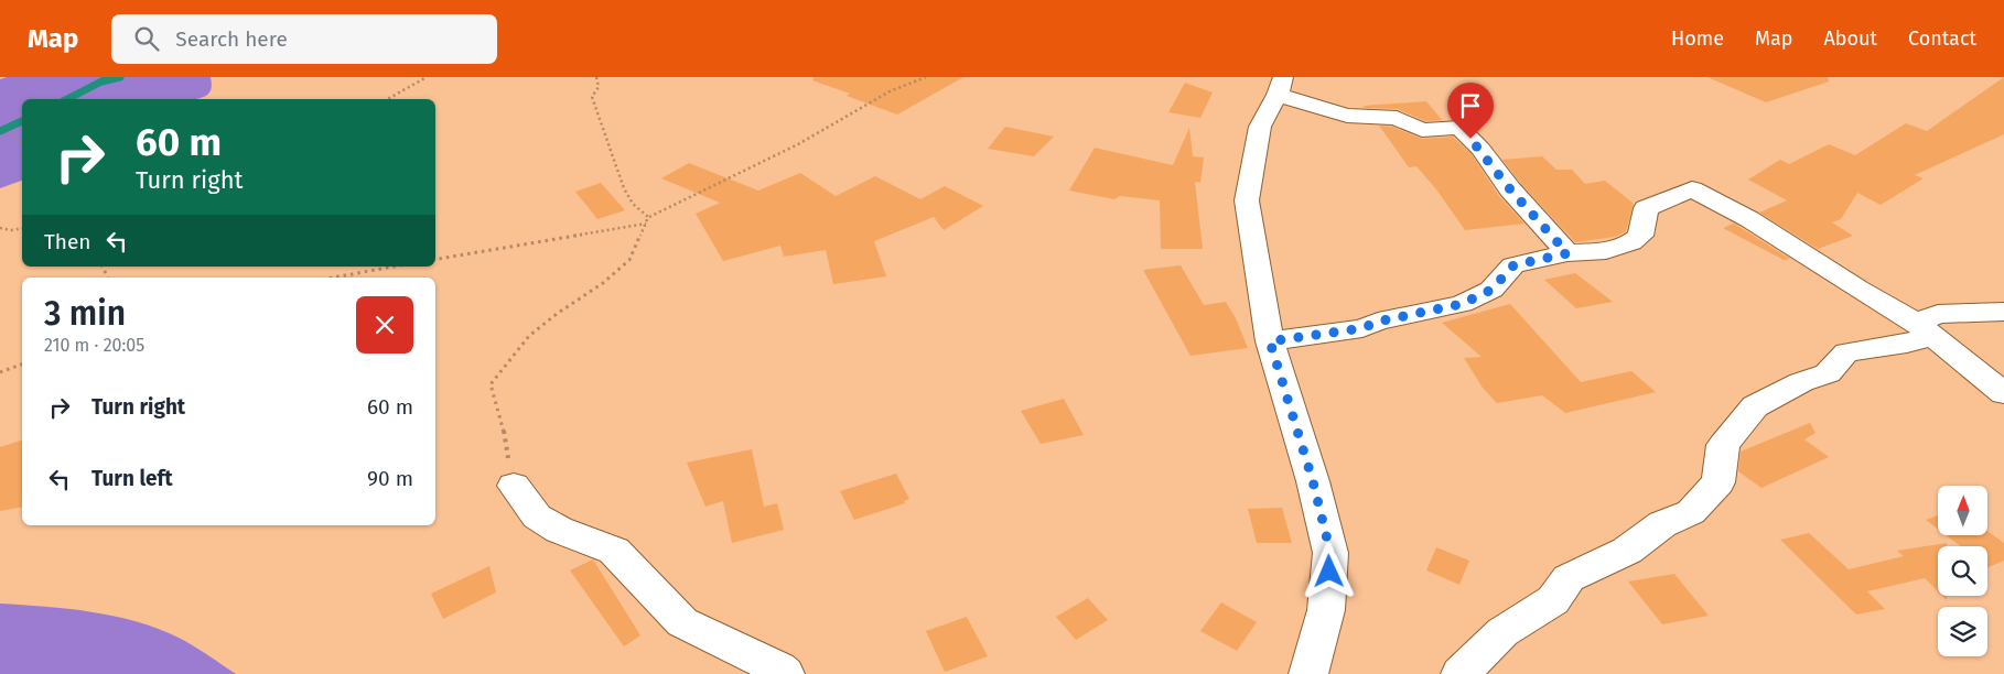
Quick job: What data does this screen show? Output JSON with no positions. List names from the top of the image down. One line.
{"north":"top","page":{"header":"Map","search":"Search here","nav":["Home","Map","About","Contact"],"turn":["60 m","Turn right"],"then":"Then","heading":["3 min","210 m · 20:05"],"list":[{"name":"Turn right","value":"60 m"},{"name":"Turn left","value":"90 m"}]}}
